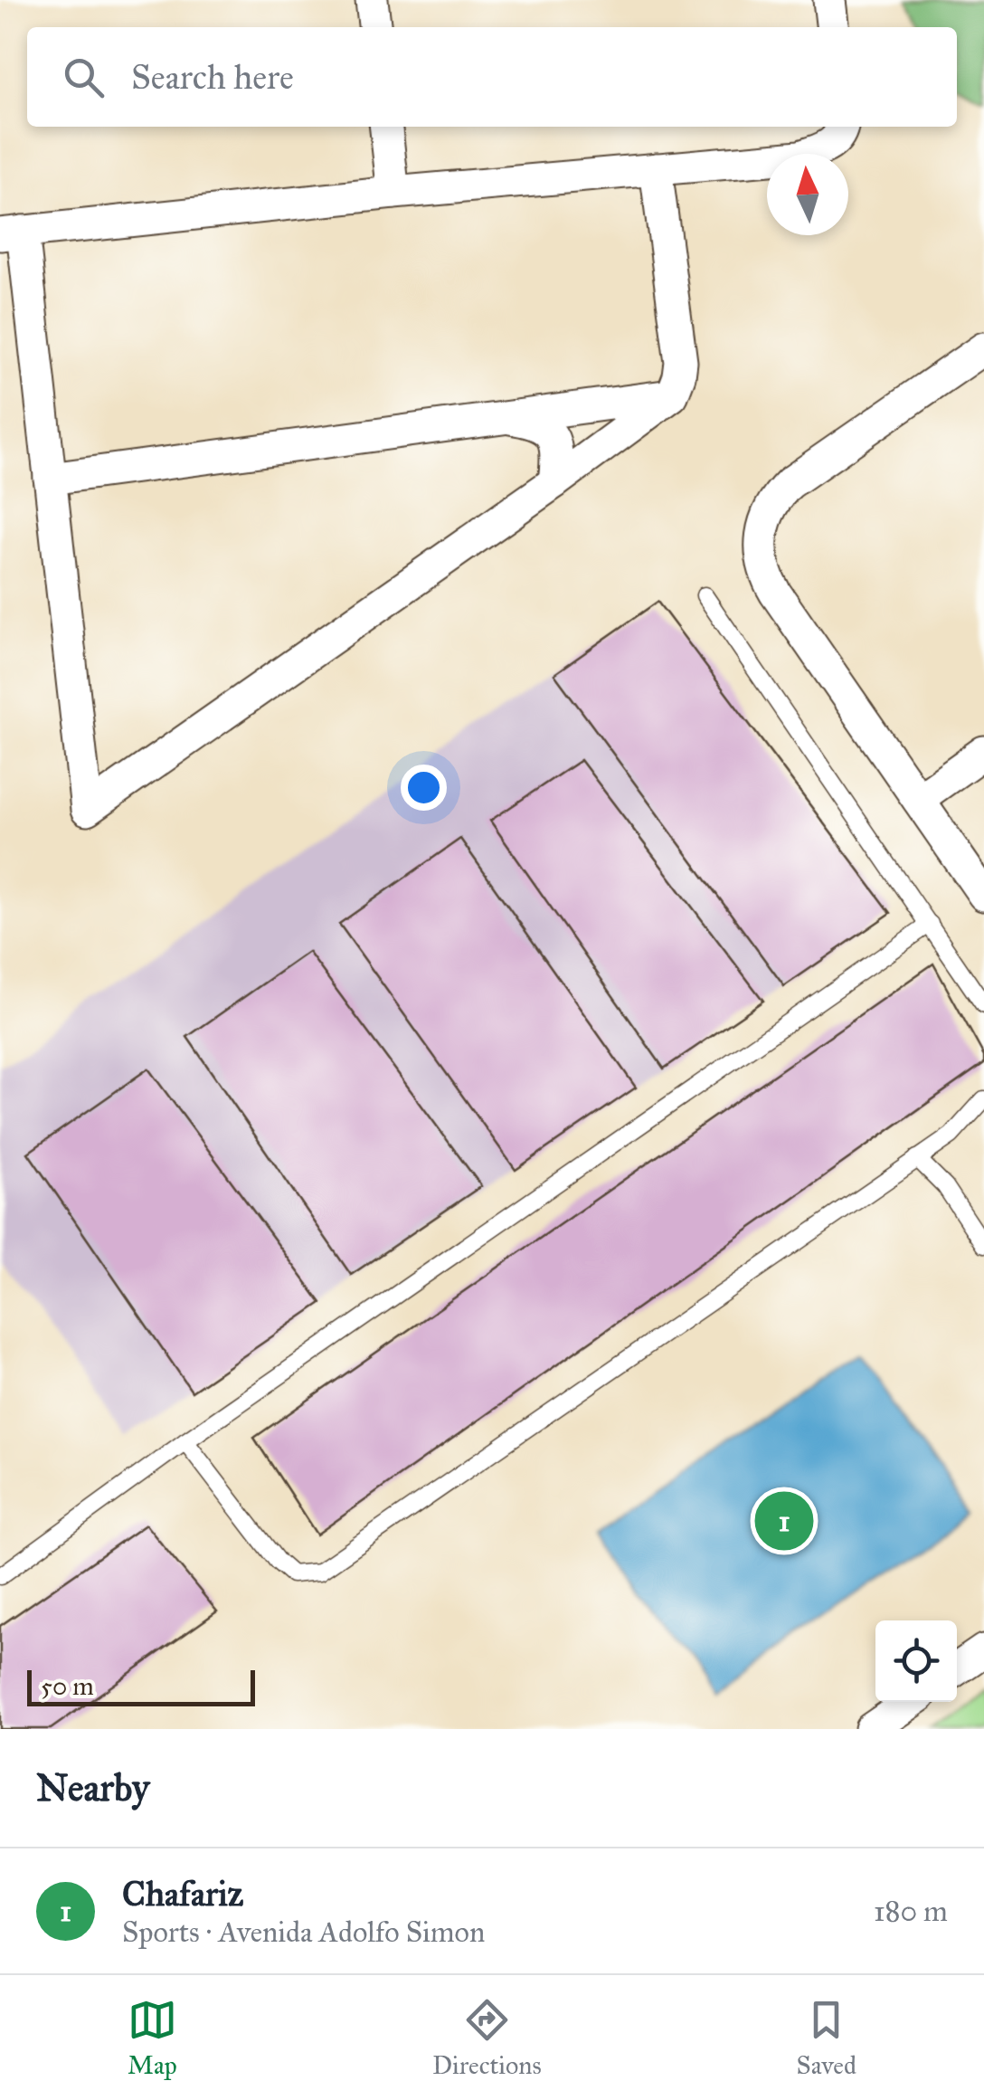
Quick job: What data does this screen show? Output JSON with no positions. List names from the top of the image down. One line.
{"scale_bar":"50 m","north":"top","page":{"search":"Search here","pins":"1","scale":"50 m","heading":"Nearby","list":[{"mark":"1","name":"Chafariz","note":"Sports · Avenida Adolfo Simon","value":"180 m"}],"nav":["Map","Directions","Saved"]}}
